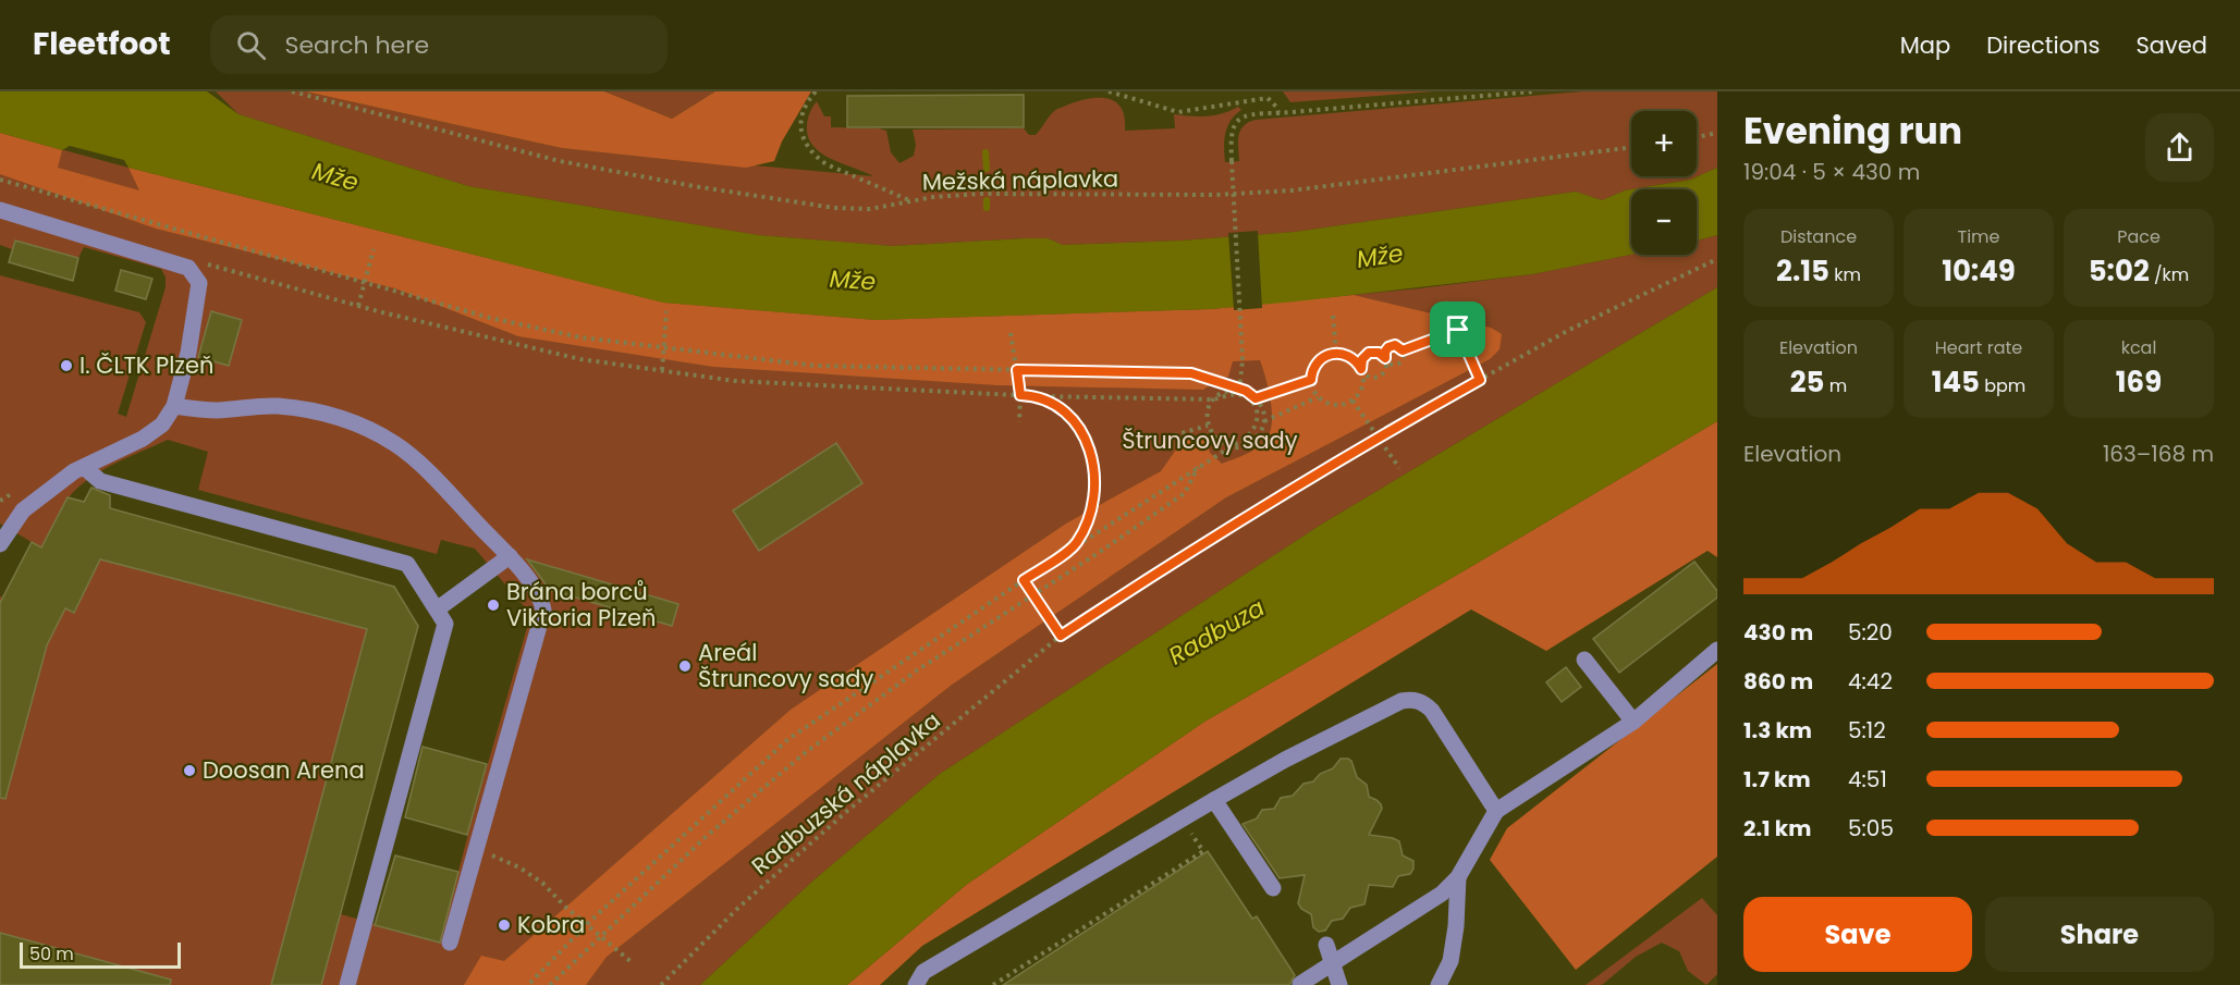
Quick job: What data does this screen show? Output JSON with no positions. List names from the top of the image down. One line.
{"streets":{"path":["Mežská náplavka","Radbuzská náplavka"]},"water":["Mže","Radbuza"],"parks":["Štruncovy sady"],"places":["I. ČLTK Plzeň","Brána borců Viktoria Plzeň","Areál Štruncovy sady","Doosan Arena","Kobra"],"scale_bar":"50 m","page":{"header":"Fleetfoot","search":"Search here","nav":["Map","Directions","Saved"],"heading":["Evening run","19:04 · 5 × 430 m"],"map_buttons":["+","−"],"stats":[["Distance","2.15 km"],["Time","10:49"],["Pace","5:02 /km"],["Elevation","25 m"],["Heart rate","145 bpm"],["kcal","169"]],"chart":["Elevation","163–168 m"],"list":[{"name":"430 m","note":"5:20"},{"name":"860 m","note":"4:42"},{"name":"1.3 km","note":"5:12"},{"name":"1.7 km","note":"4:51"},{"name":"2.1 km","note":"5:05"}],"buttons":["Save","Share"],"scale":"50 m"}}
